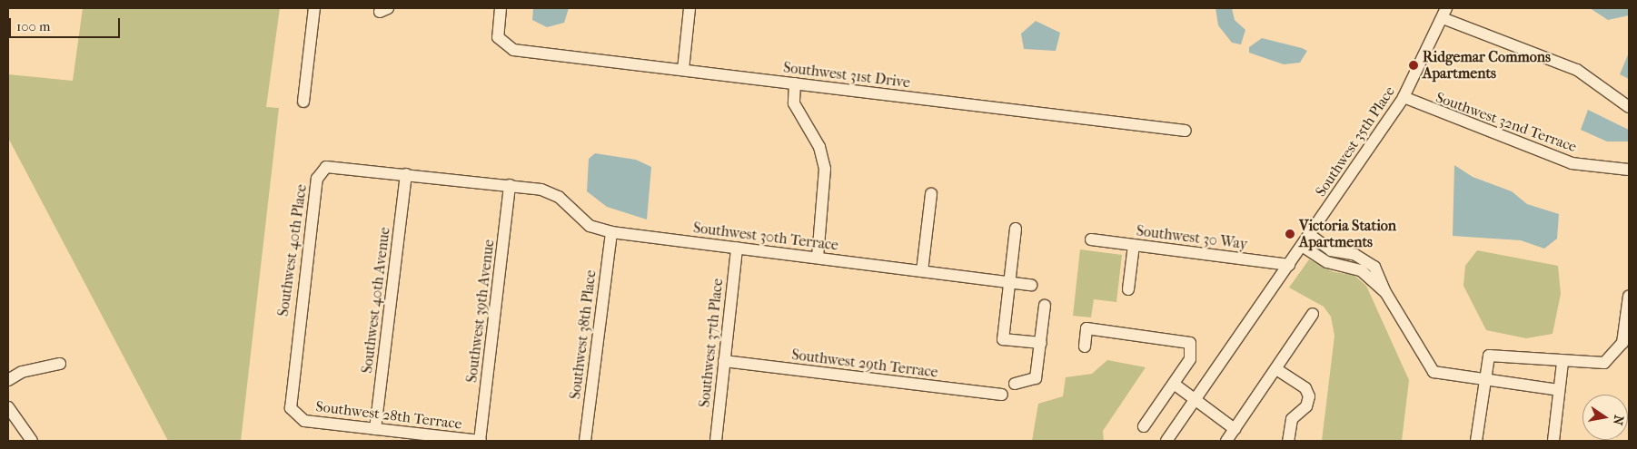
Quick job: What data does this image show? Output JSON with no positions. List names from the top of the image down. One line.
{"streets":{"street":["Southwest 31st Drive","Southwest 32nd Terrace","Southwest 35th Place","Southwest 30th Terrace","Southwest 30 Way","Southwest 40th Place","Southwest 40th Avenue","Southwest 39th Avenue","Southwest 38th Place","Southwest 37th Place","Southwest 29th Terrace","Southwest 28th Terrace"]},"crossings":[["Southwest 32nd Terrace","Southwest 35th Place"],["Southwest 35th Place","Southwest 30 Way"],["Southwest 30th Terrace","Southwest 40th Place"],["Southwest 30th Terrace","Southwest 39th Avenue"],["Southwest 30th Terrace","Southwest 38th Place"],["Southwest 30th Terrace","Southwest 37th Place"],["Southwest 40th Place","Southwest 40th Avenue"],["Southwest 40th Place","Southwest 39th Avenue"],["Southwest 40th Place","Southwest 28th Terrace"],["Southwest 40th Avenue","Southwest 28th Terrace"],["Southwest 39th Avenue","Southwest 28th Terrace"],["Southwest 37th Place","Southwest 29th Terrace"]],"places":["Ridgemar Commons Apartments","Victoria Station Apartments"],"scale_bar":"100 m","north":"right"}
